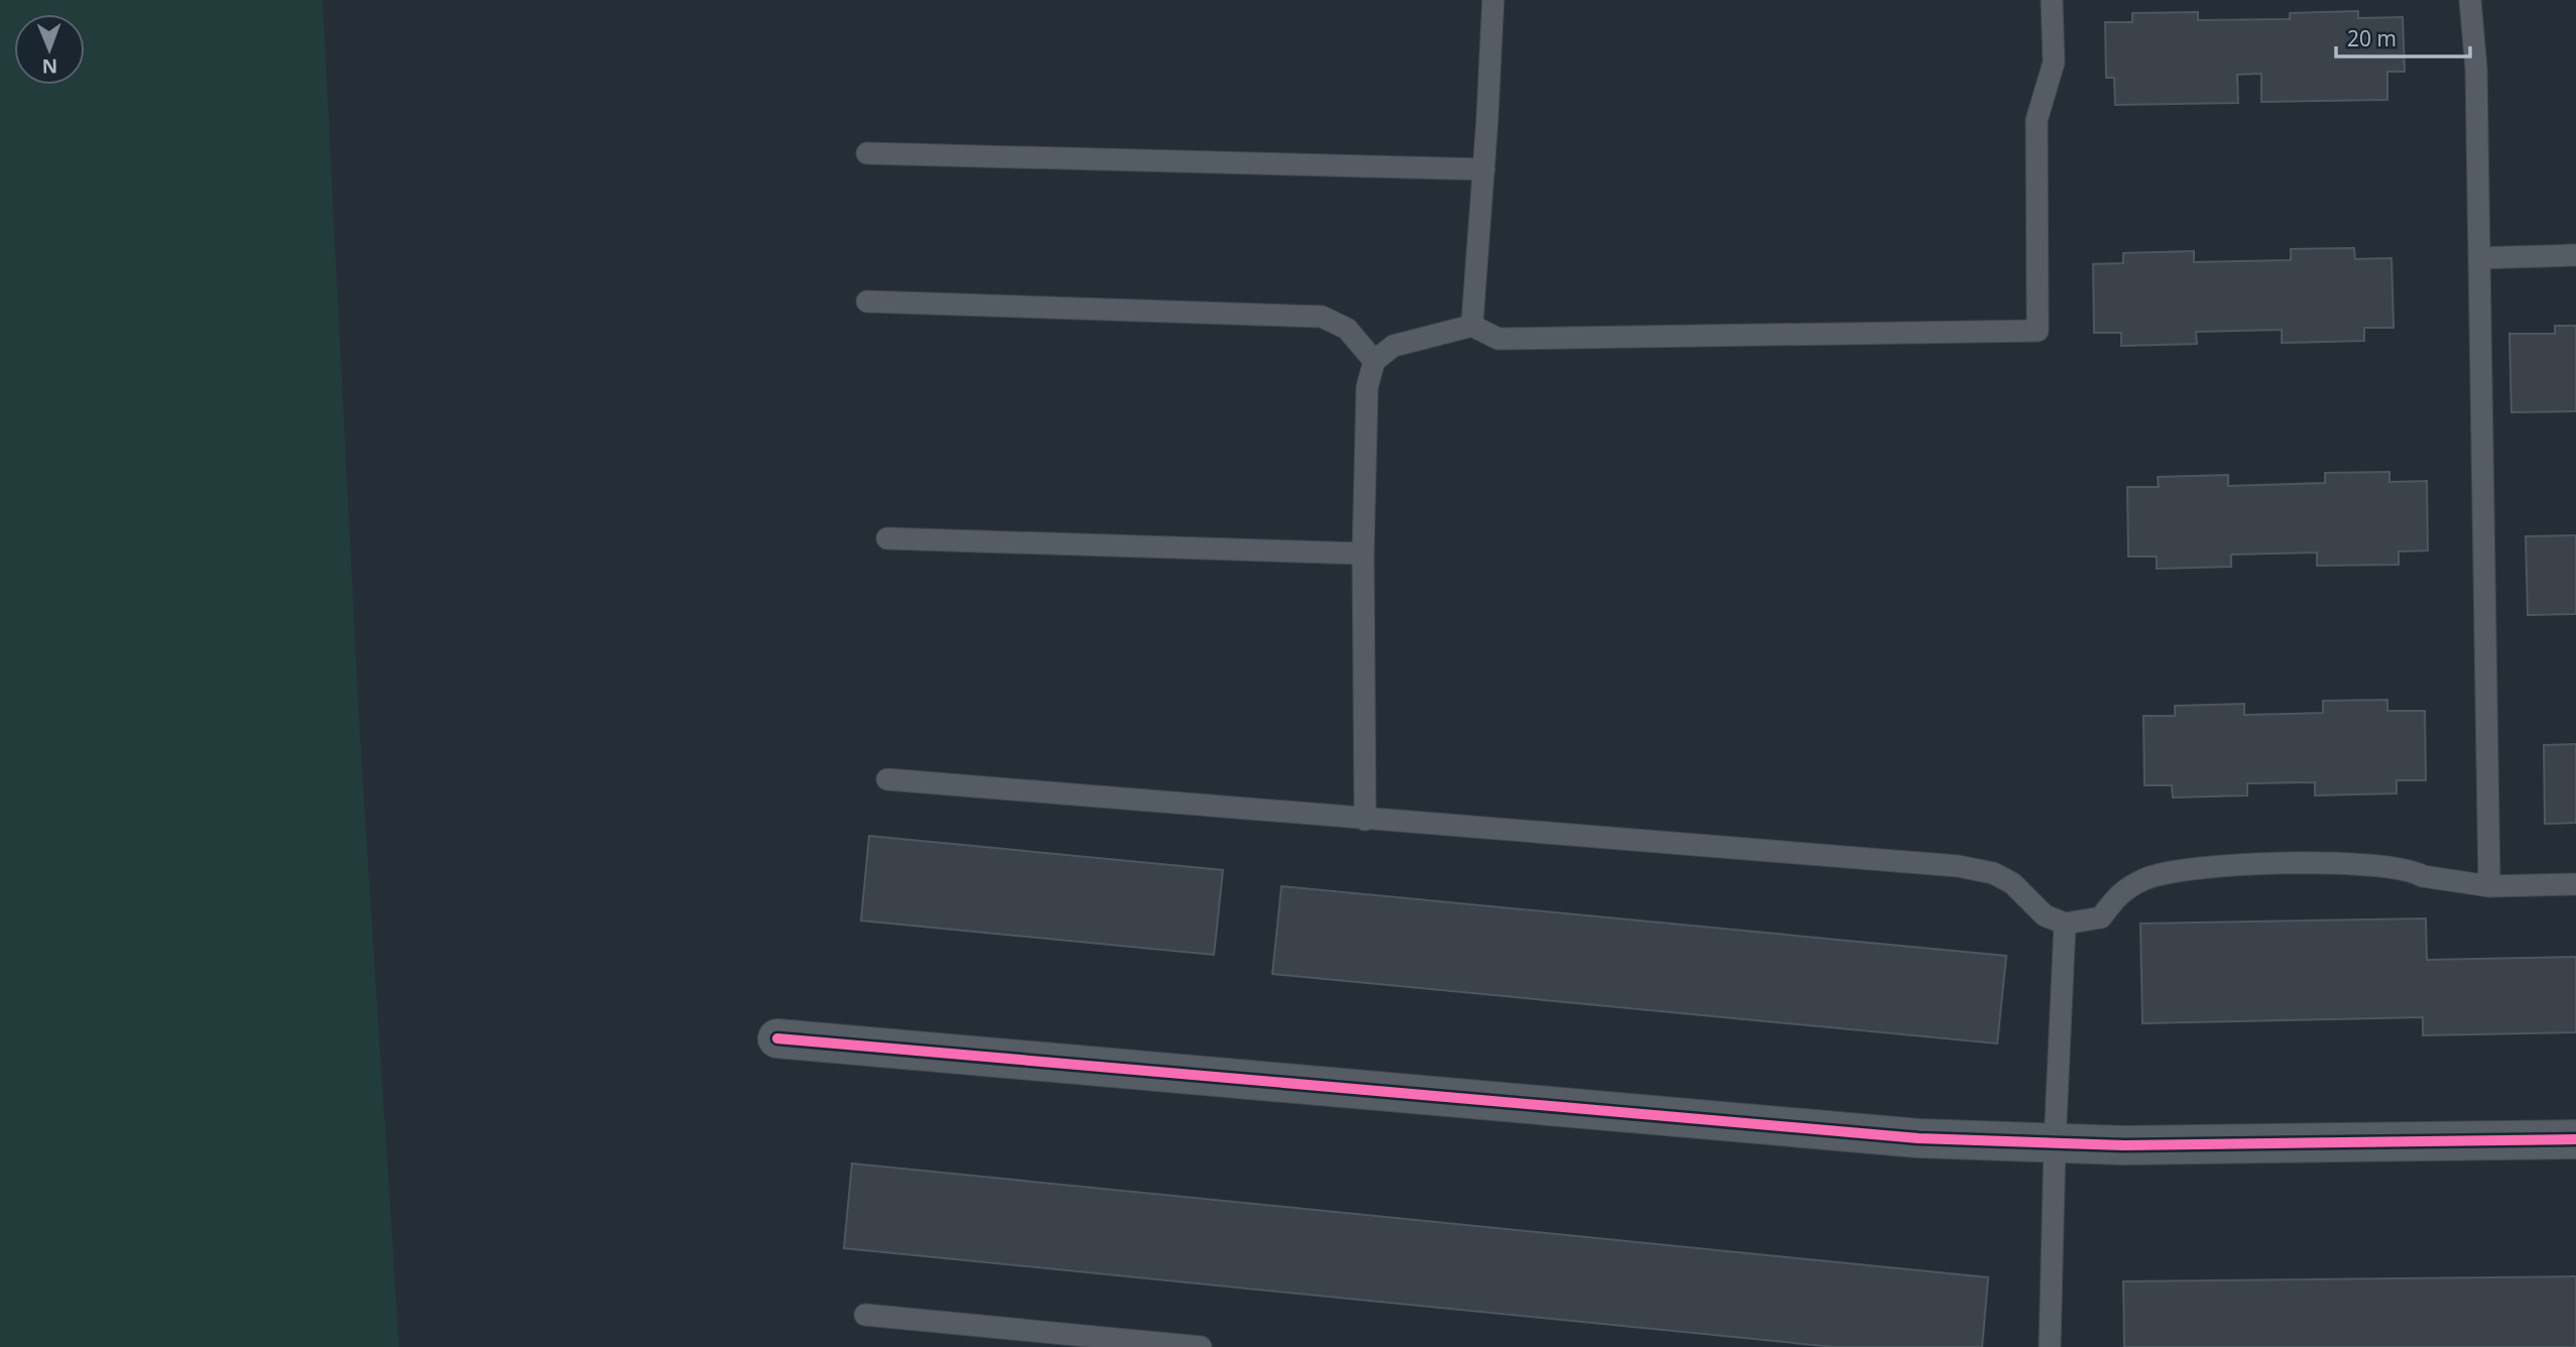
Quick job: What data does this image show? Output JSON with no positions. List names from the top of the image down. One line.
{"scale_bar":"20 m","north":"bottom"}
